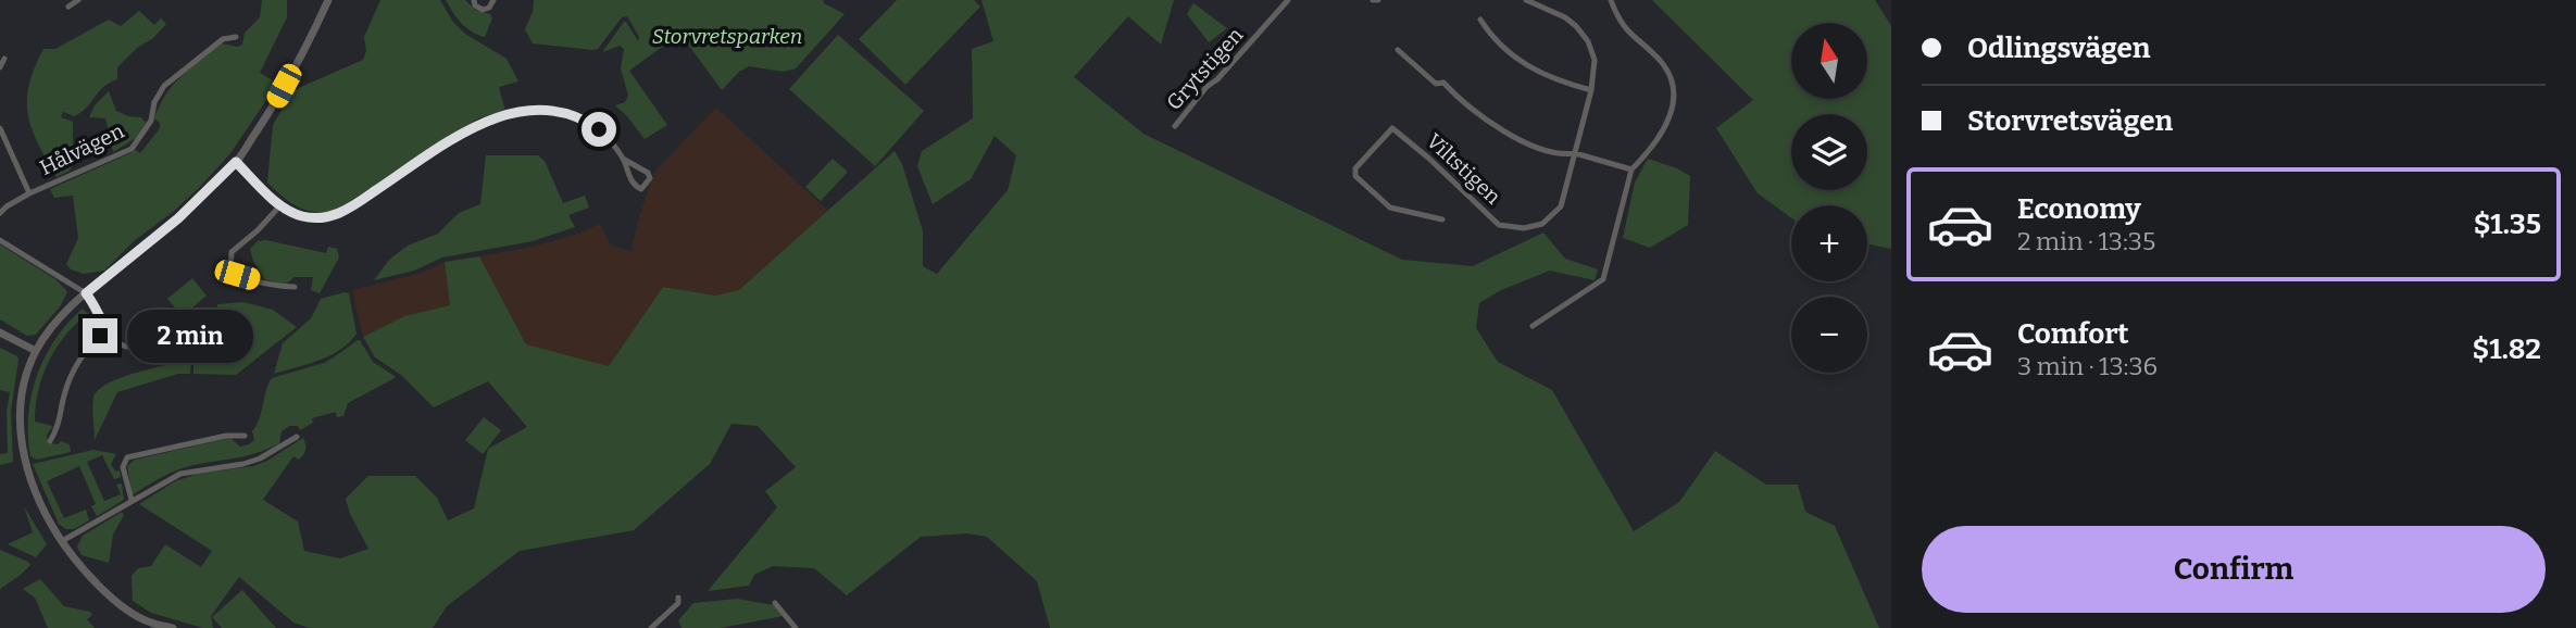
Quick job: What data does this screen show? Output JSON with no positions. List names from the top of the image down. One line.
{"streets":{"street":["Grytstigen","Hålvägen","Viltstigen"]},"parks":["Storvretsparken"],"north":"top","page":{"banner":["Odlingsvägen","Storvretsvägen"],"map_buttons":["+","−"],"list":[{"name":"Economy","note":"2 min · 13:35","value":"$1.35"},{"name":"Comfort","note":"3 min · 13:36","value":"$1.82"}],"bubble":"2 min","buttons":"Confirm"}}
